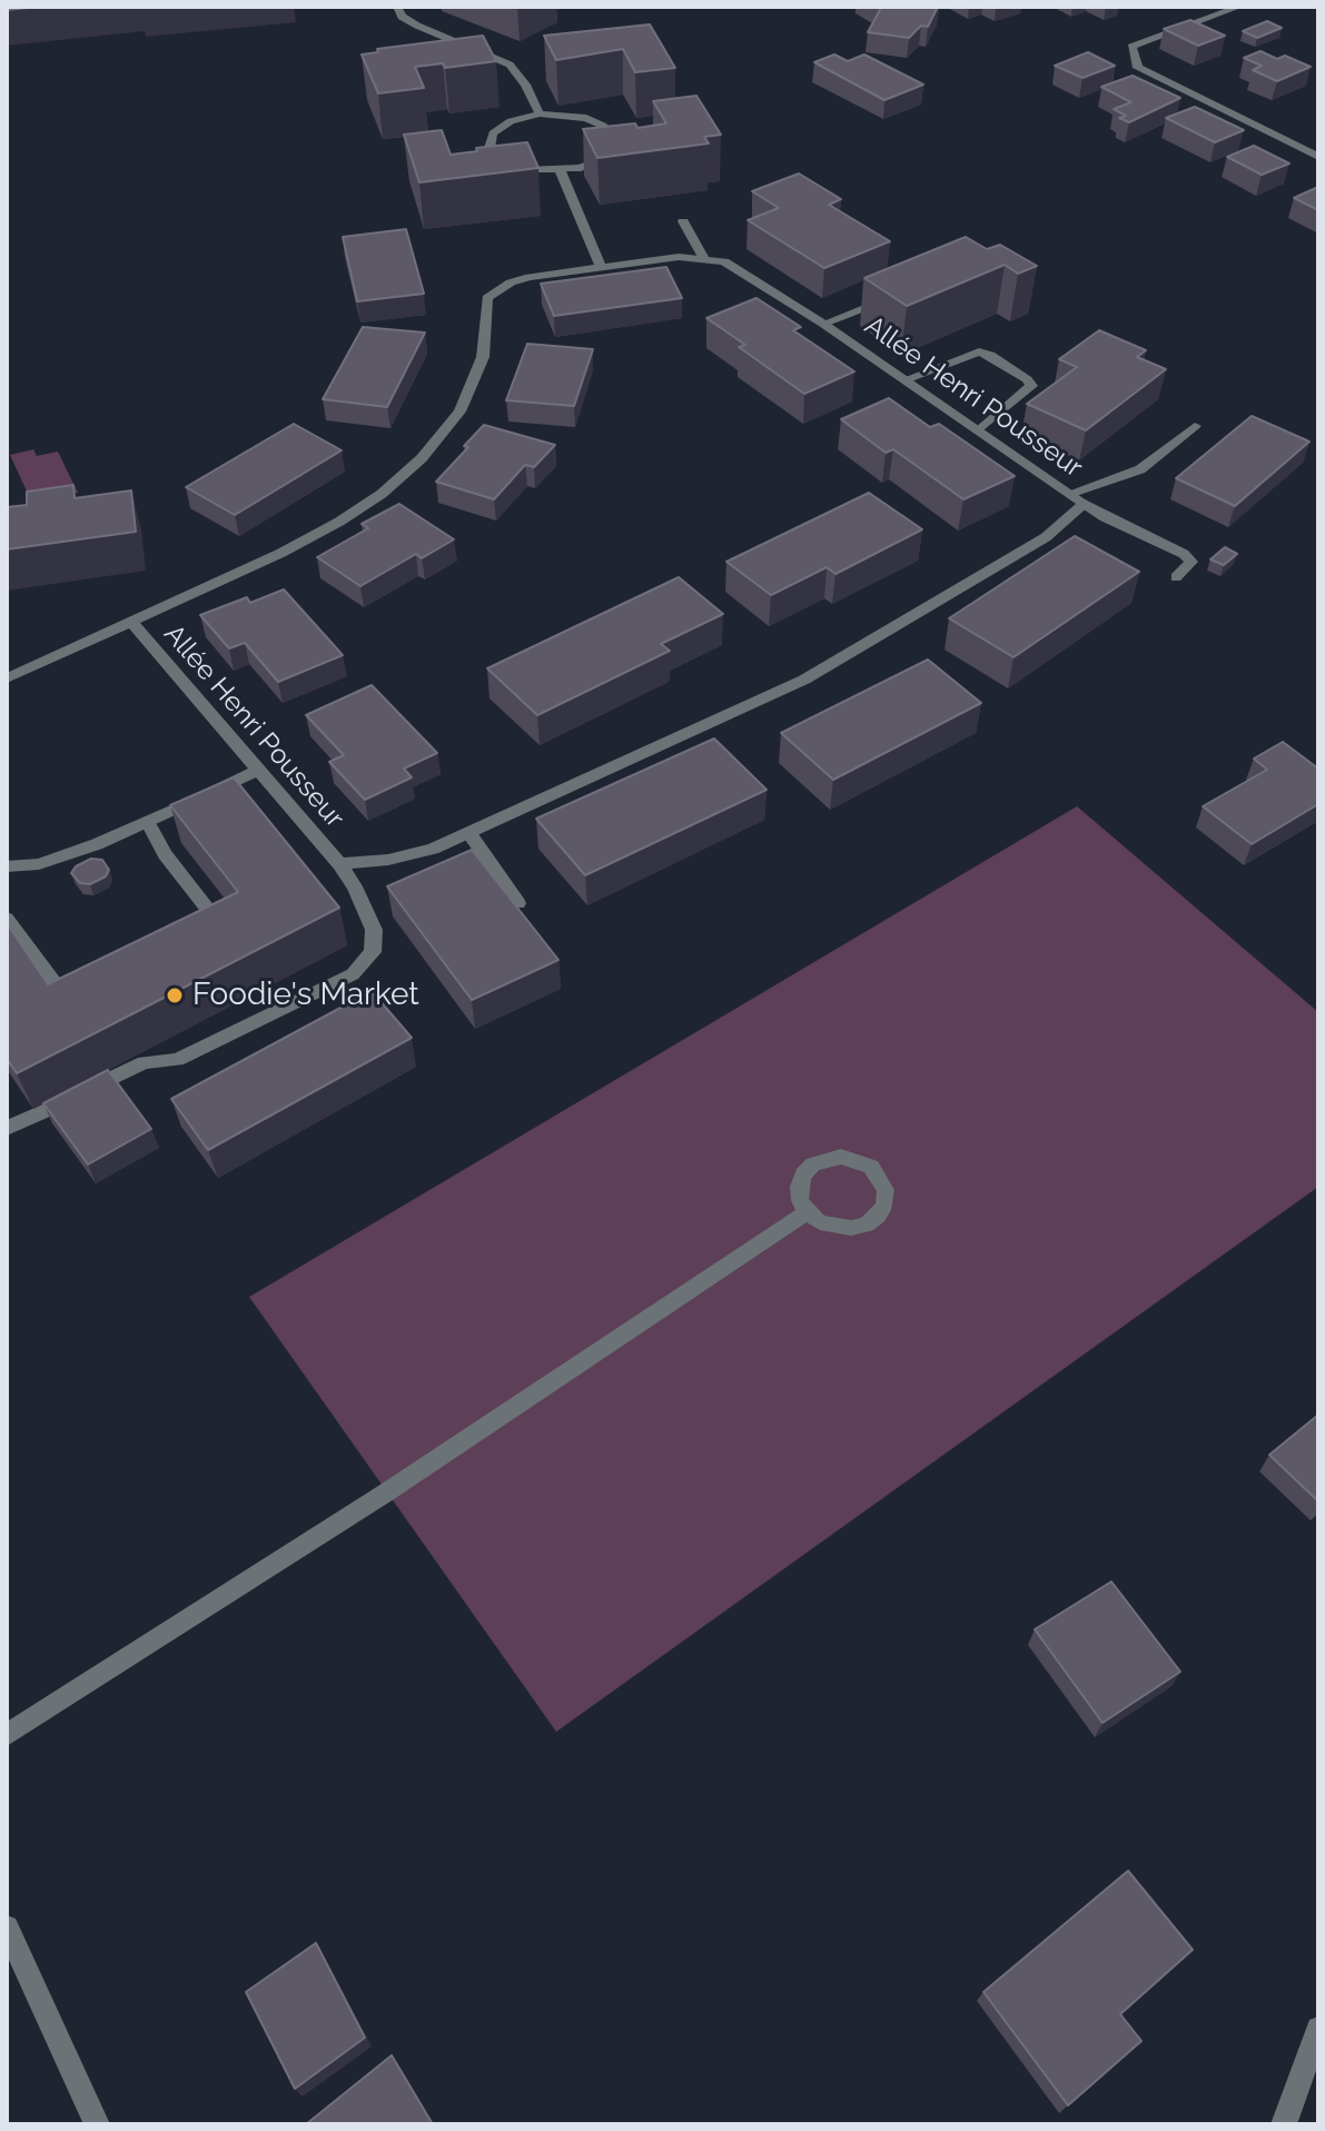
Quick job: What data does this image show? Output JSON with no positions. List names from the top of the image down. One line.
{"streets":{"street":["Allée Henri Pousseur"]},"places":["Foodie's Market"]}
